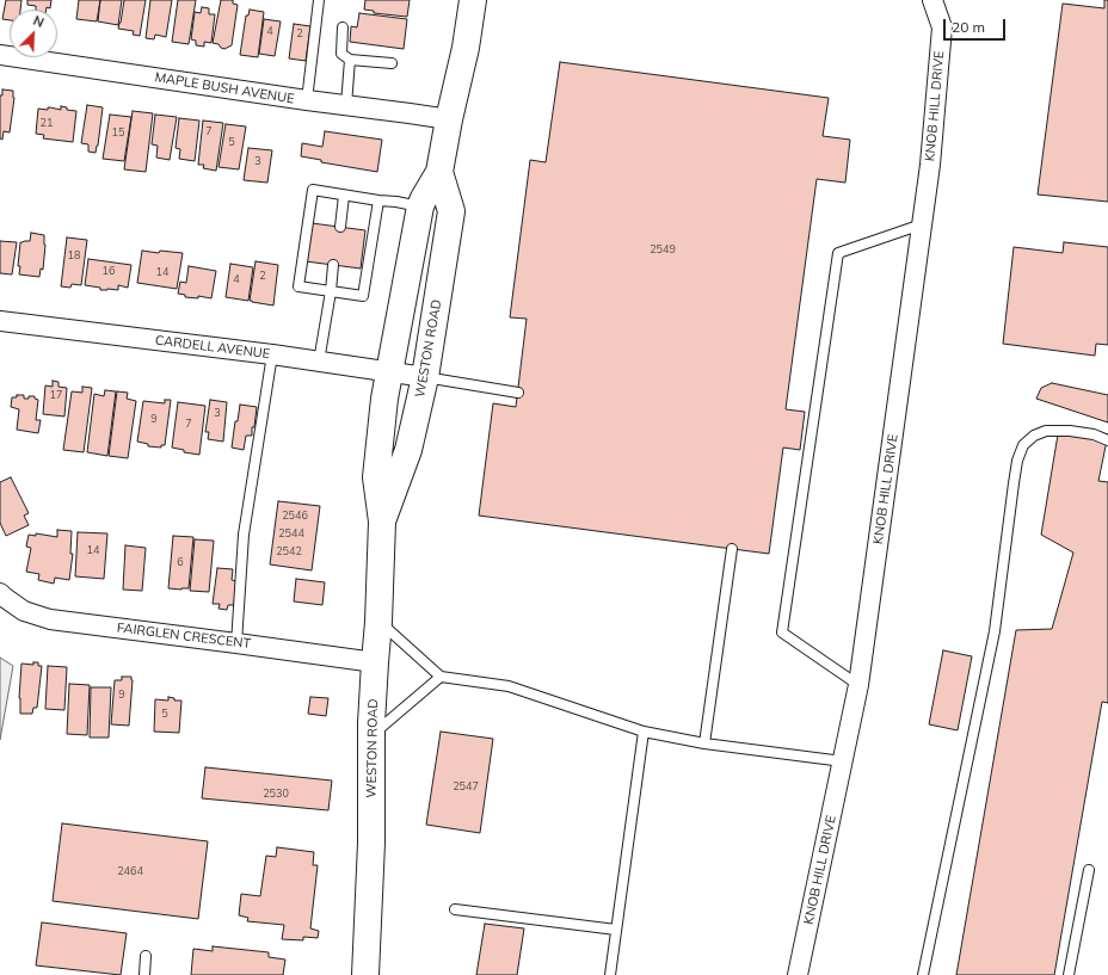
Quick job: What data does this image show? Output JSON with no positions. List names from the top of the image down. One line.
{"streets":{"main road":["WESTON ROAD"],"street":["MAPLE BUSH AVENUE","KNOB HILL DRIVE","CARDELL AVENUE","FAIRGLEN CRESCENT"]},"crossings":[["MAPLE BUSH AVENUE","WESTON ROAD"],["CARDELL AVENUE","WESTON ROAD"],["WESTON ROAD","FAIRGLEN CRESCENT"]],"house_numbers":["4","2","21","7","15","5","3","2549","18","16","14","2","4","17","3","9","7","2546","2544","14","2542","6","9","5","2547","2530","2464"],"scale_bar":"20 m","north":"top right"}
